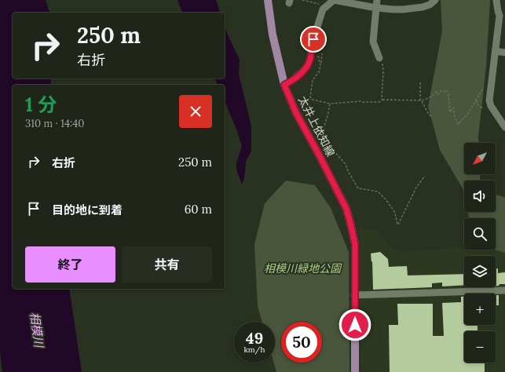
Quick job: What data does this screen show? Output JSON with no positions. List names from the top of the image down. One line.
{"streets":{"main road":["太井上依知線"]},"water":["相模川"],"parks":["相模川緑地公園"],"north":"bottom left","page":{"turn":["250 m","右折"],"heading":["1 分","310 m · 14:40"],"list":[{"name":"右折","value":"250 m"},{"name":"目的地に到着","value":"60 m"}],"map_buttons":["+","−"],"buttons":["終了","共有"],"speed":"49 km/h","limit":"50"}}
